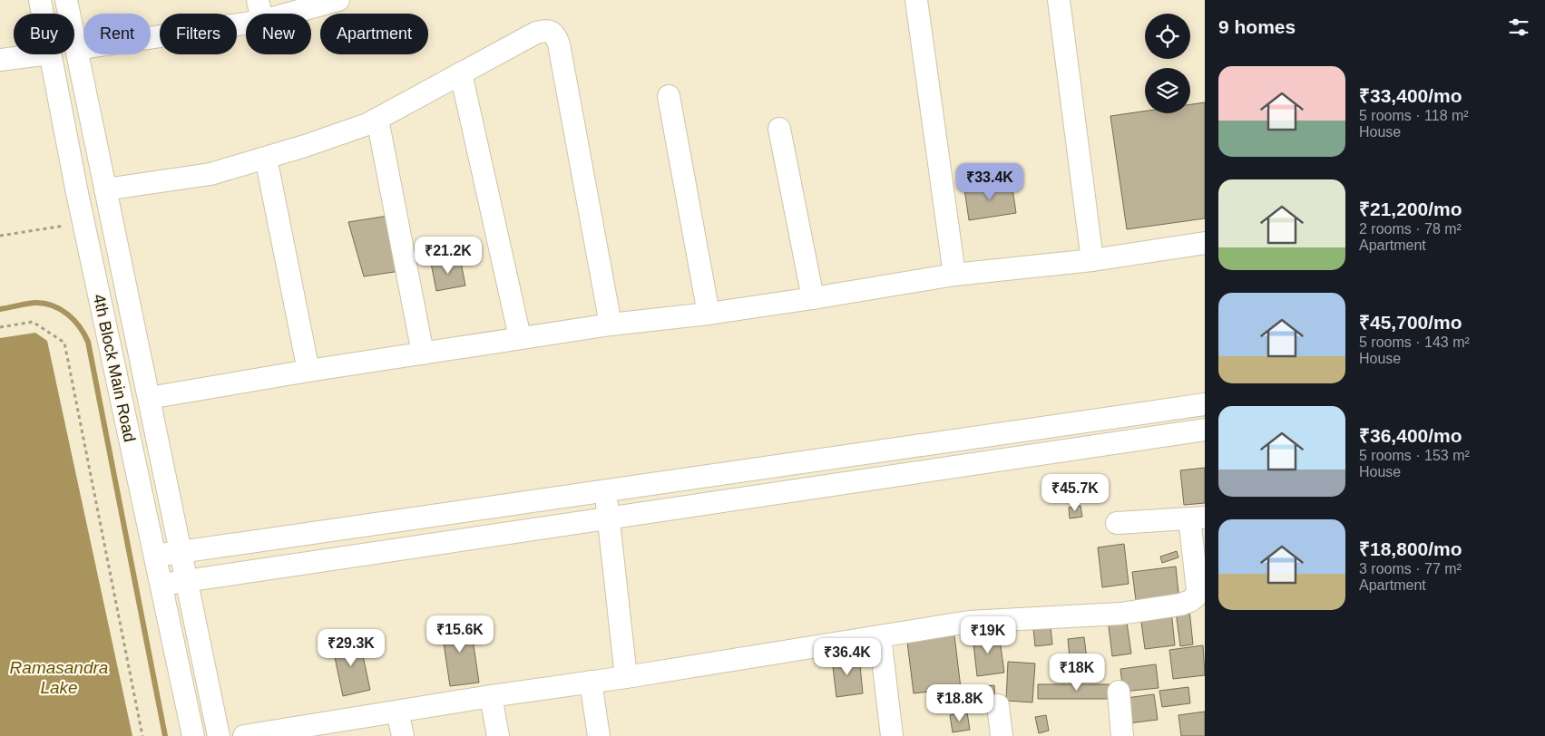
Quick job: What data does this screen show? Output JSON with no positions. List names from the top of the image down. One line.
{"streets":{"street":["4th Block Main Road"]},"water":["Ramasandra Lake"],"page":{"heading":"9 homes","chip":["Buy","Rent","Filters","New","Apartment"],"list":[{"name":"₹33,400/mo","note":"5 rooms · 118 m² · House"},{"name":"₹21,200/mo","note":"2 rooms · 78 m² · Apartment"},{"name":"₹45,700/mo","note":"5 rooms · 143 m² · House"},{"name":"₹36,400/mo","note":"5 rooms · 153 m² · House"},{"name":"₹18,800/mo","note":"3 rooms · 77 m² · Apartment"}],"price":["₹33.4K","₹21.2K","₹45.7K","₹15.6K","₹19K","₹29.3K","₹36.4K","₹18K","₹18.8K"]}}
